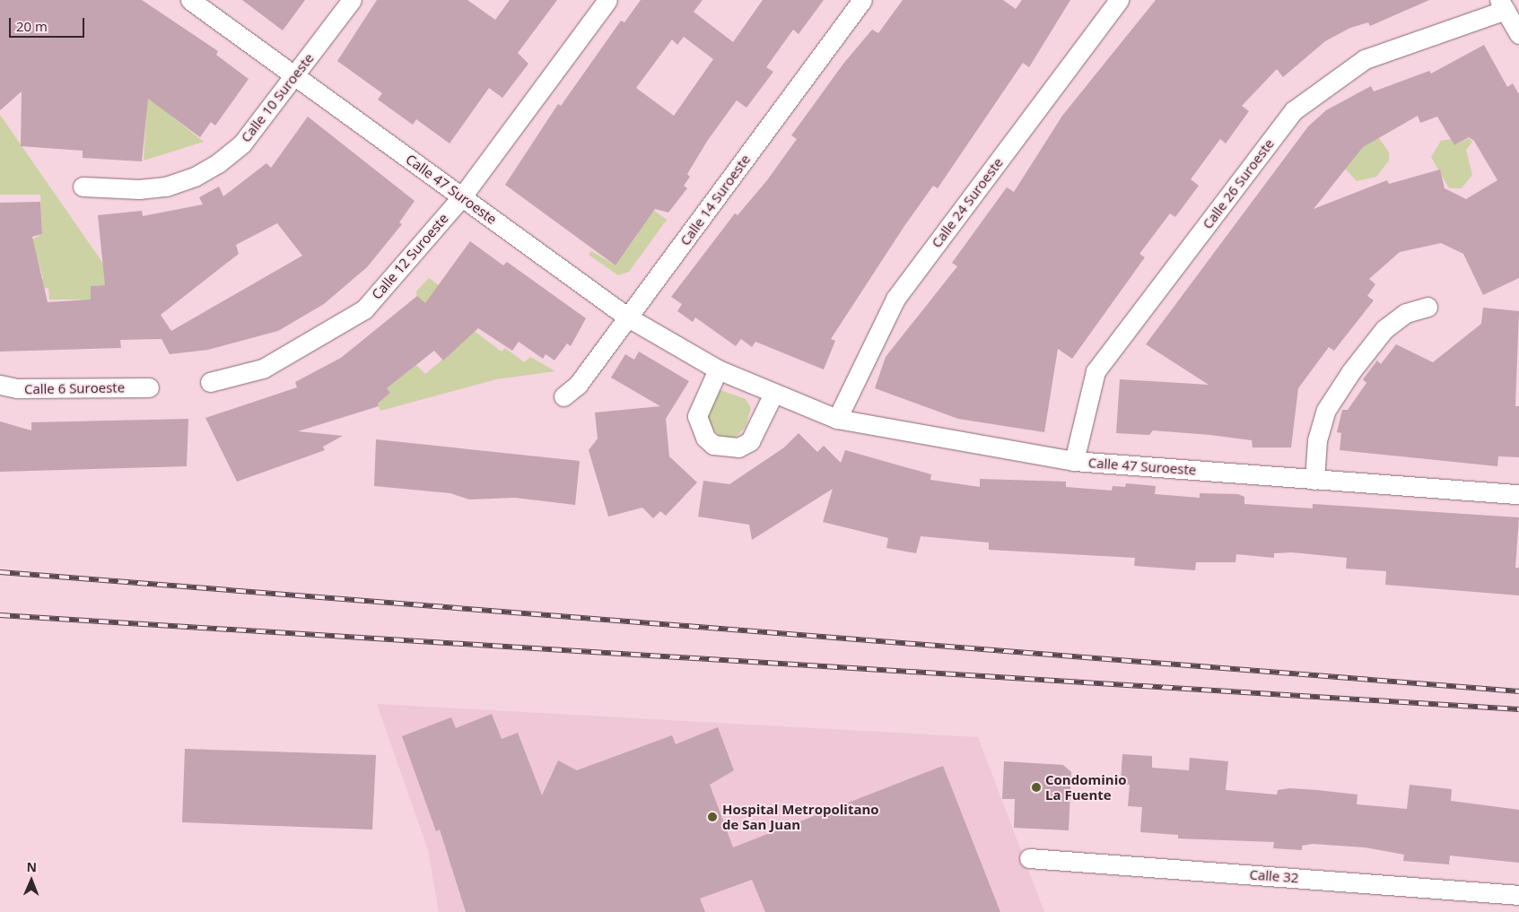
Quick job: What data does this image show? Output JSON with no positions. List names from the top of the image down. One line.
{"streets":{"street":["Calle 10 Suroeste","Calle 26 Suroeste","Calle 47 Suroeste","Calle 14 Suroeste","Calle 24 Suroeste","Calle 12 Suroeste","Calle 6 Suroeste","Calle 32"]},"crossings":[["Calle 10 Suroeste","Calle 47 Suroeste"],["Calle 26 Suroeste","Calle 47 Suroeste"],["Calle 47 Suroeste","Calle 14 Suroeste"],["Calle 47 Suroeste","Calle 24 Suroeste"],["Calle 47 Suroeste","Calle 12 Suroeste"]],"places":["Condominio La Fuente","Hospital Metropolitano de San Juan"],"scale_bar":"20 m","north":"top"}
